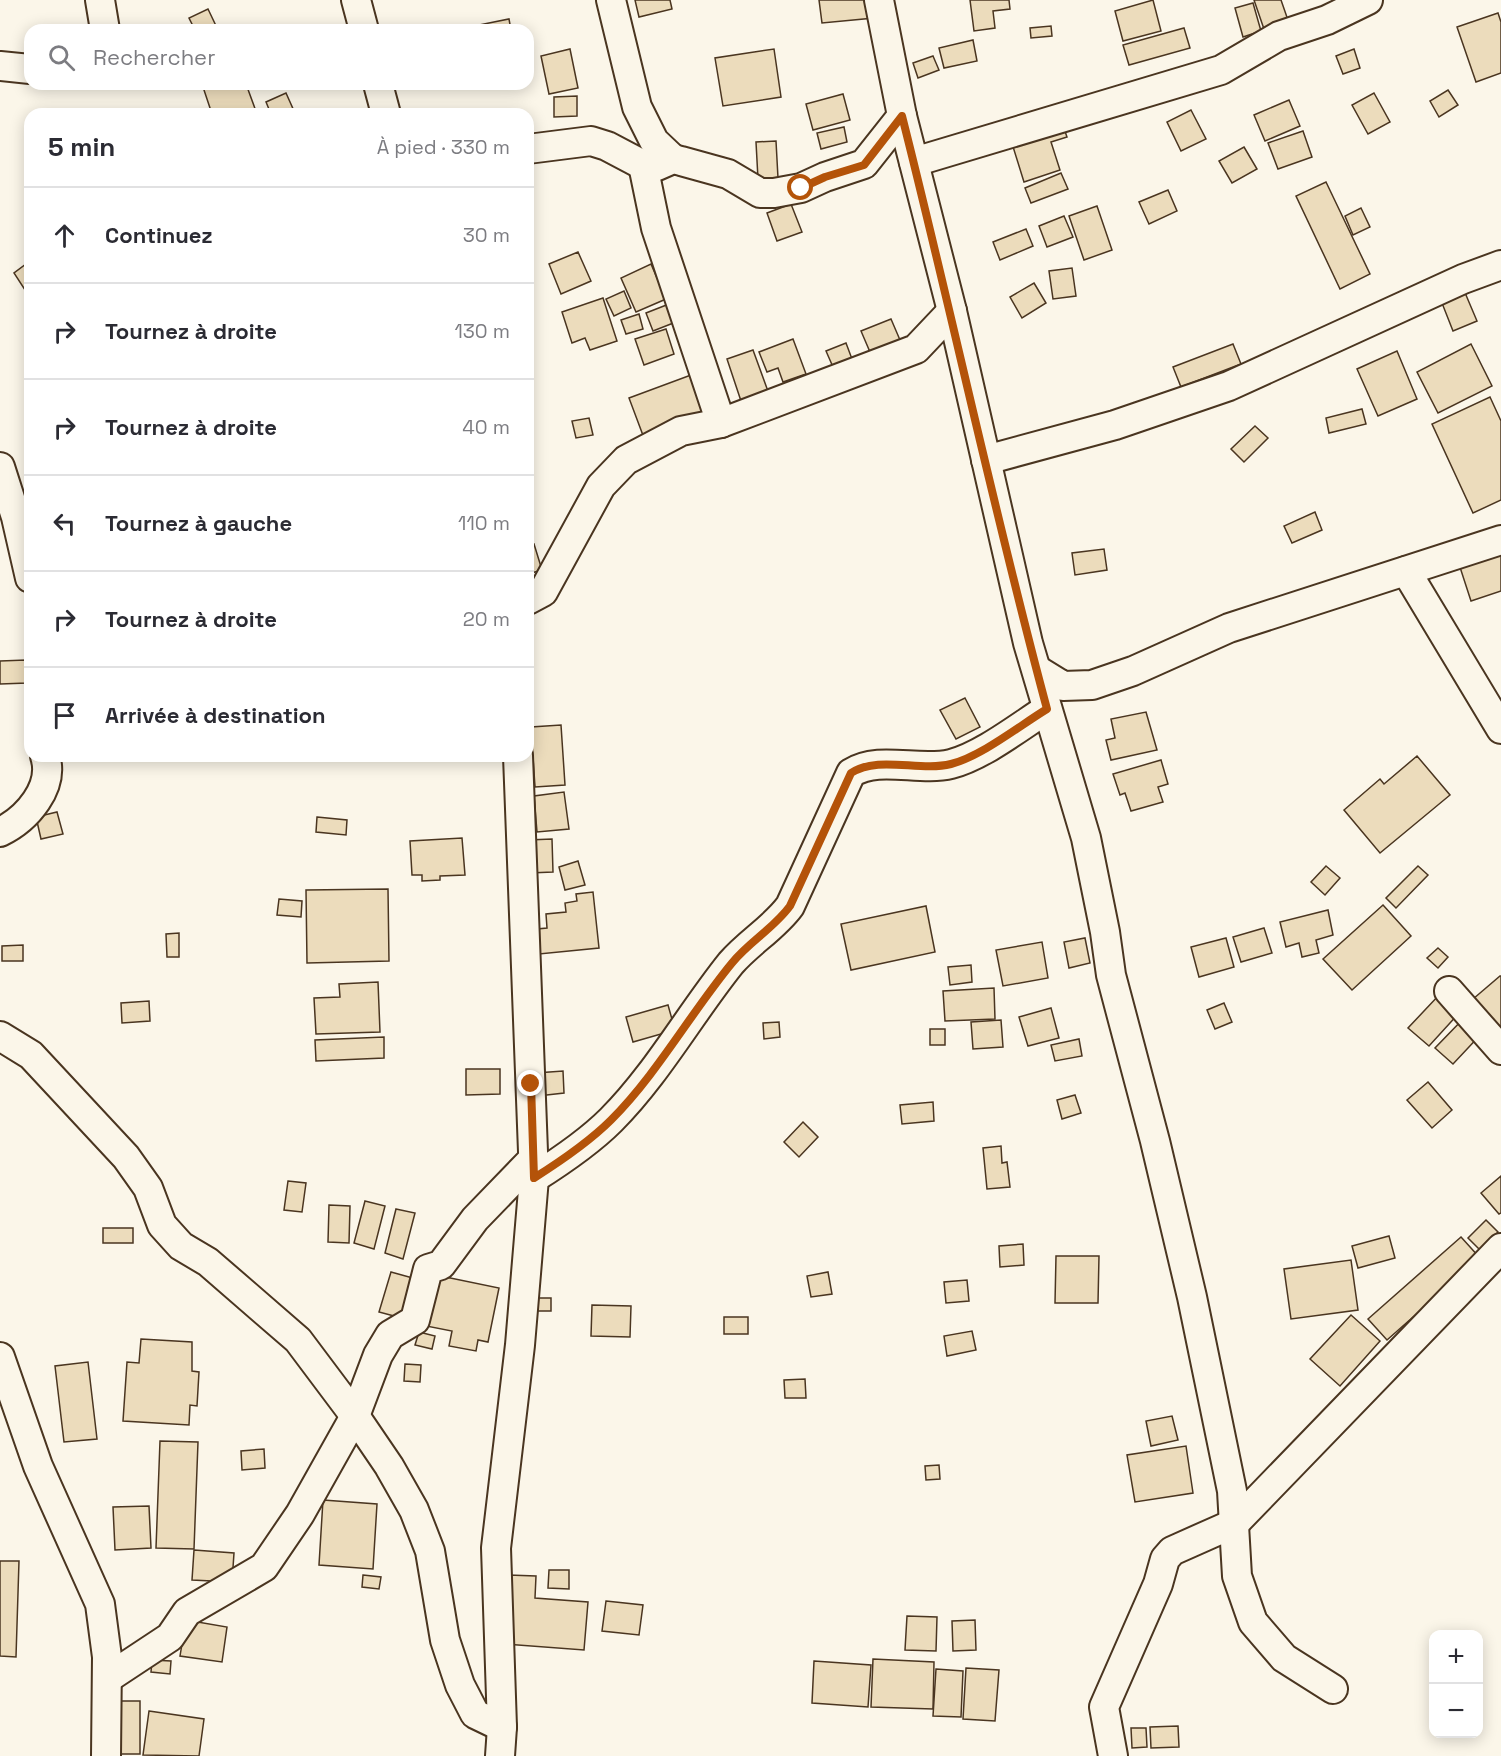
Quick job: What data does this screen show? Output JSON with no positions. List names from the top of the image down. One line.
{"page":{"search":"Rechercher","heading":["5 min","À pied · 330 m"],"list":[["Continuez","30 m"],["Tournez à droite","130 m"],["Tournez à droite","40 m"],["Tournez à gauche","110 m"],["Tournez à droite","20 m"],"Arrivée à destination"],"map_buttons":["+","−"]}}
